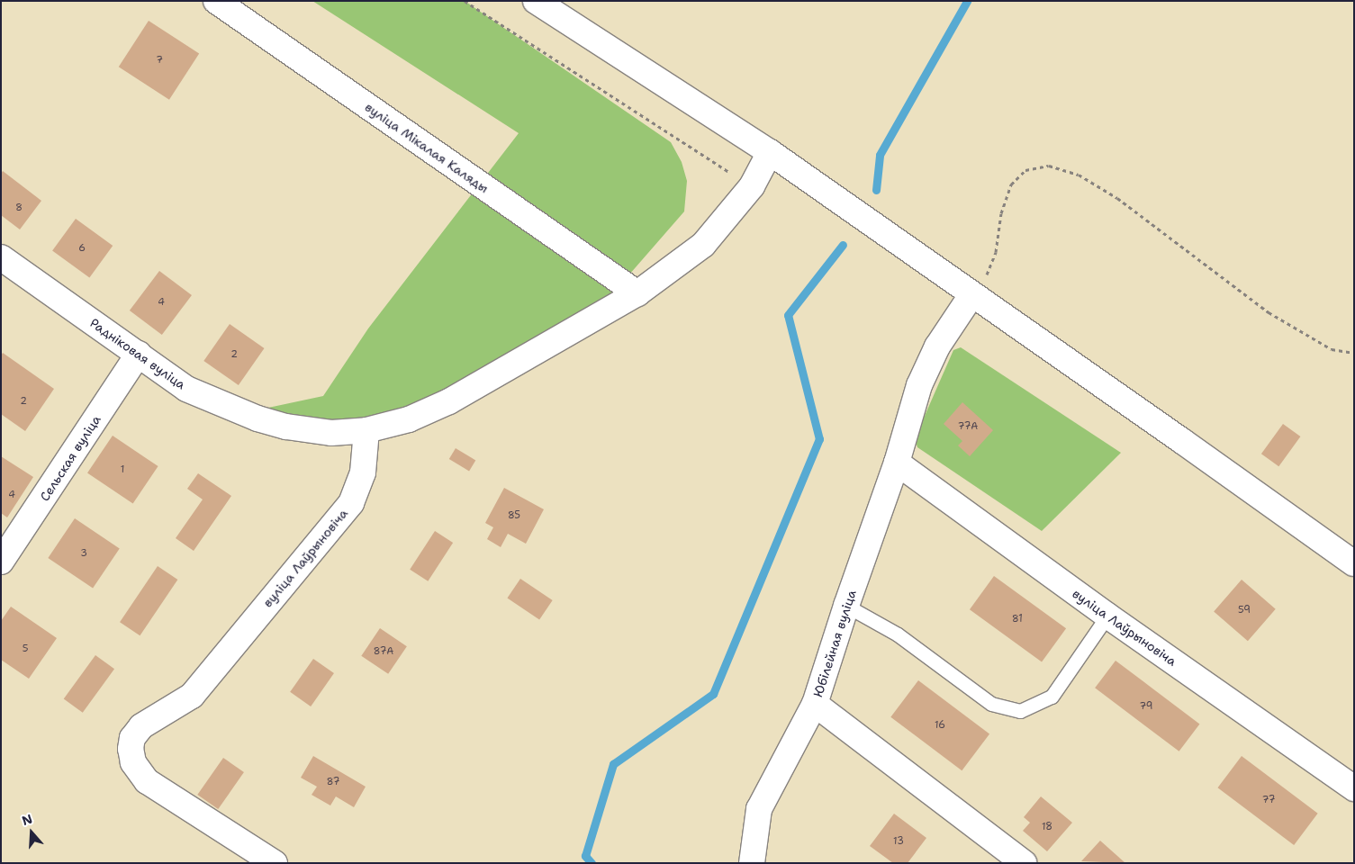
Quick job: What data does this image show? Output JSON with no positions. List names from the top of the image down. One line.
{"streets":{"street":["вуліца Мікалая Каляды","Радніковая вуліца","Сельская вуліца","вуліца Лаўрыновіча","Юбілейная вуліца"]},"crossings":[["Радніковая вуліца","Сельская вуліца"],["Радніковая вуліца","вуліца Лаўрыновіча"],["вуліца Лаўрыновіча","Юбілейная вуліца"]],"house_numbers":["7","8","6","4","2","2","77А","1","4","85","3","59","81","5","87А","79","16","87","77","18","13"],"north":"top"}
